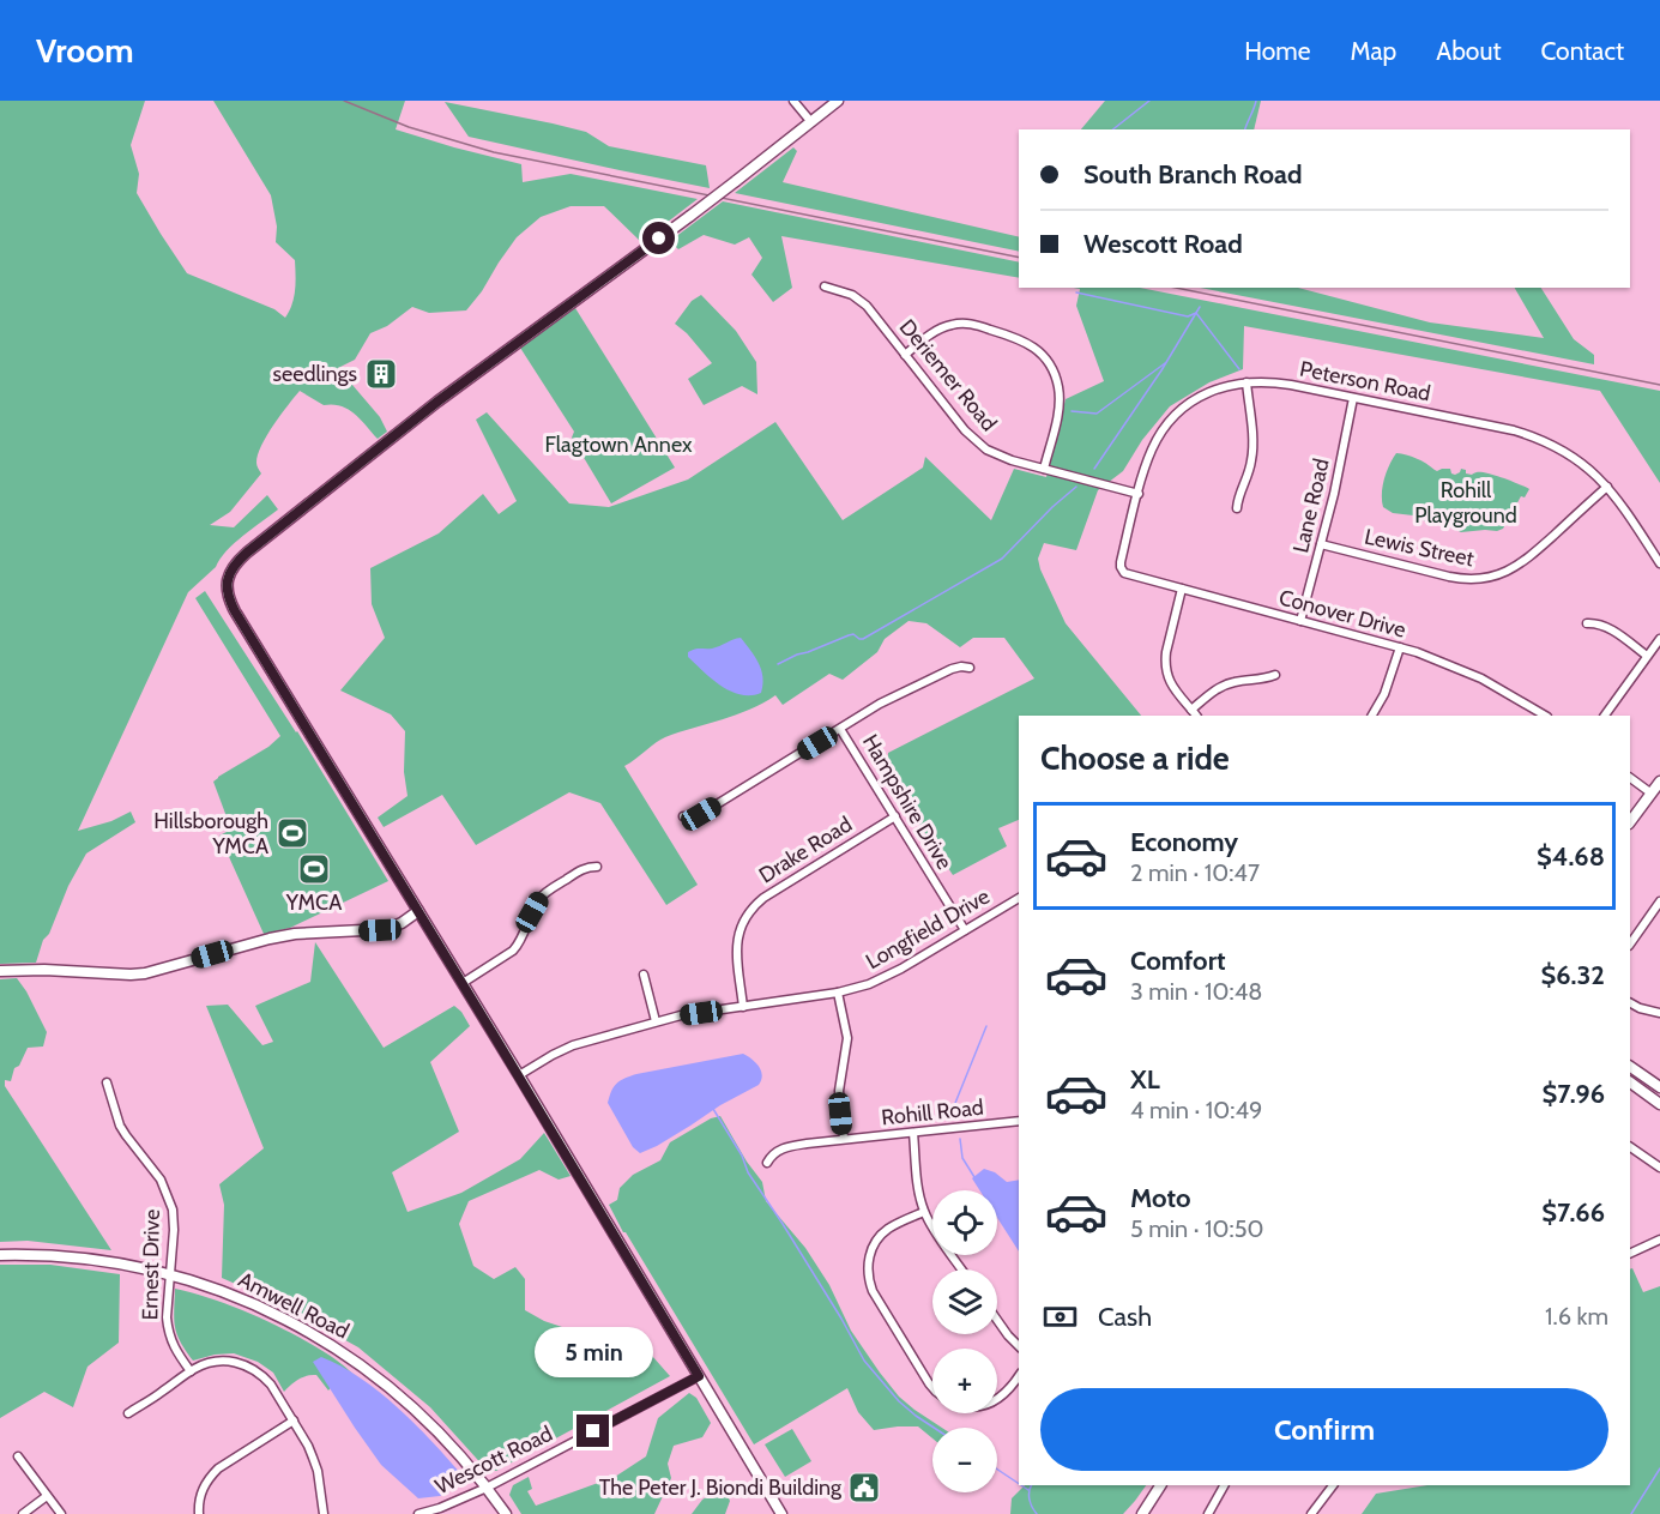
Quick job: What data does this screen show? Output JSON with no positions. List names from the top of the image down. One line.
{"streets":{"street":["Deriemer Road","Peterson Road","Lane Road","Lewis Street","Conover Drive","Hampshire Drive","Drake Road","Longfield Drive","Rohill Road","Ernest Drive","Amwell Road","Wescott Road"]},"crossings":[["Deriemer Road","Peterson Road"],["Peterson Road","Lane Road"],["Peterson Road","Lewis Street"],["Peterson Road","Conover Drive"],["Lane Road","Lewis Street"],["Lane Road","Conover Drive"],["Hampshire Drive","Drake Road"],["Hampshire Drive","Longfield Drive"],["Drake Road","Longfield Drive"],["Ernest Drive","Amwell Road"],["Amwell Road","Wescott Road"]],"parks":["Flagtown Annex","Rohill Playground"],"places":{"building":["seedlings"],"sports":["Hillsborough YMCA","YMCA"],"public building":["The Peter J. Biondi Building"]},"page":{"header":"Vroom","nav":["Home","Map","About","Contact"],"banner":["South Branch Road","Wescott Road"],"heading":"Choose a ride","list":[{"name":"Economy","note":"2 min · 10:47","value":"$4.68"},{"name":"Comfort","note":"3 min · 10:48","value":"$6.32"},{"name":"XL","note":"4 min · 10:49","value":"$7.96"},{"name":"Moto","note":"5 min · 10:50","value":"$7.66"}],"map_buttons":["+","−"],"pay":["Cash","1.6 km"],"bubble":"5 min","buttons":"Confirm"}}
